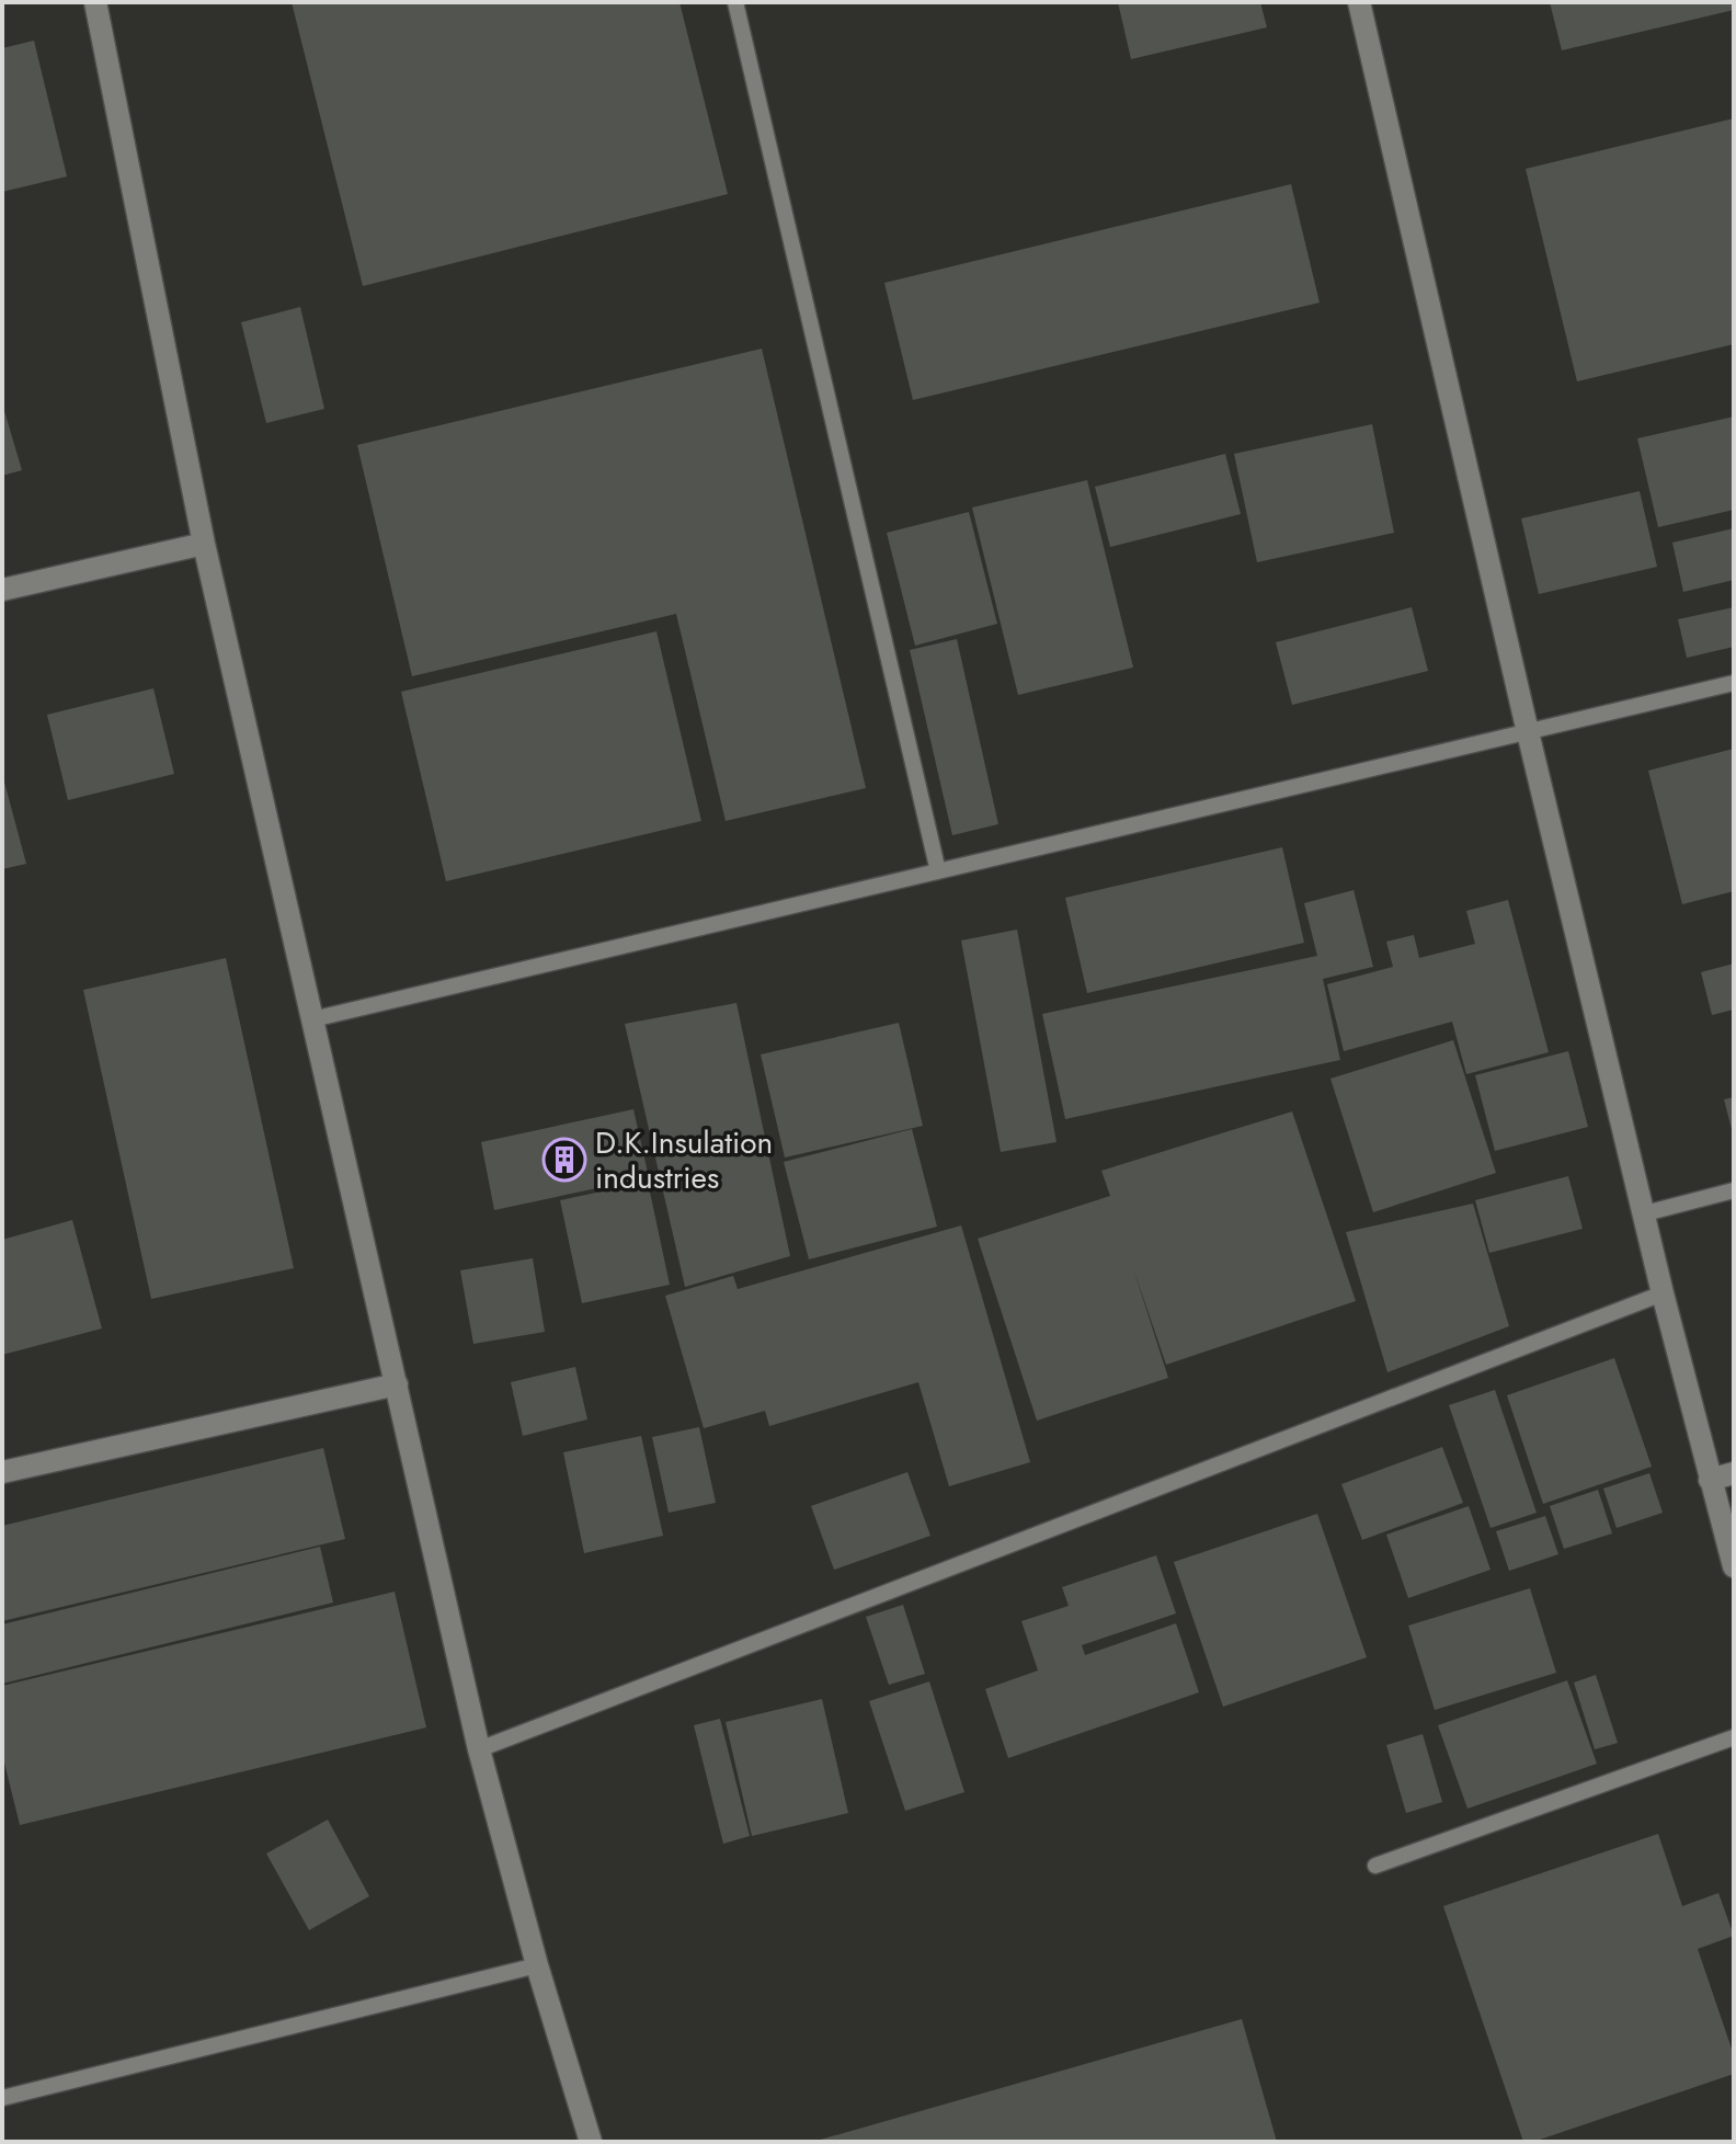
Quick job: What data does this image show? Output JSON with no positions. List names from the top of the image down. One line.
{"places":{"building":["D.K.Insulation industries"]}}
